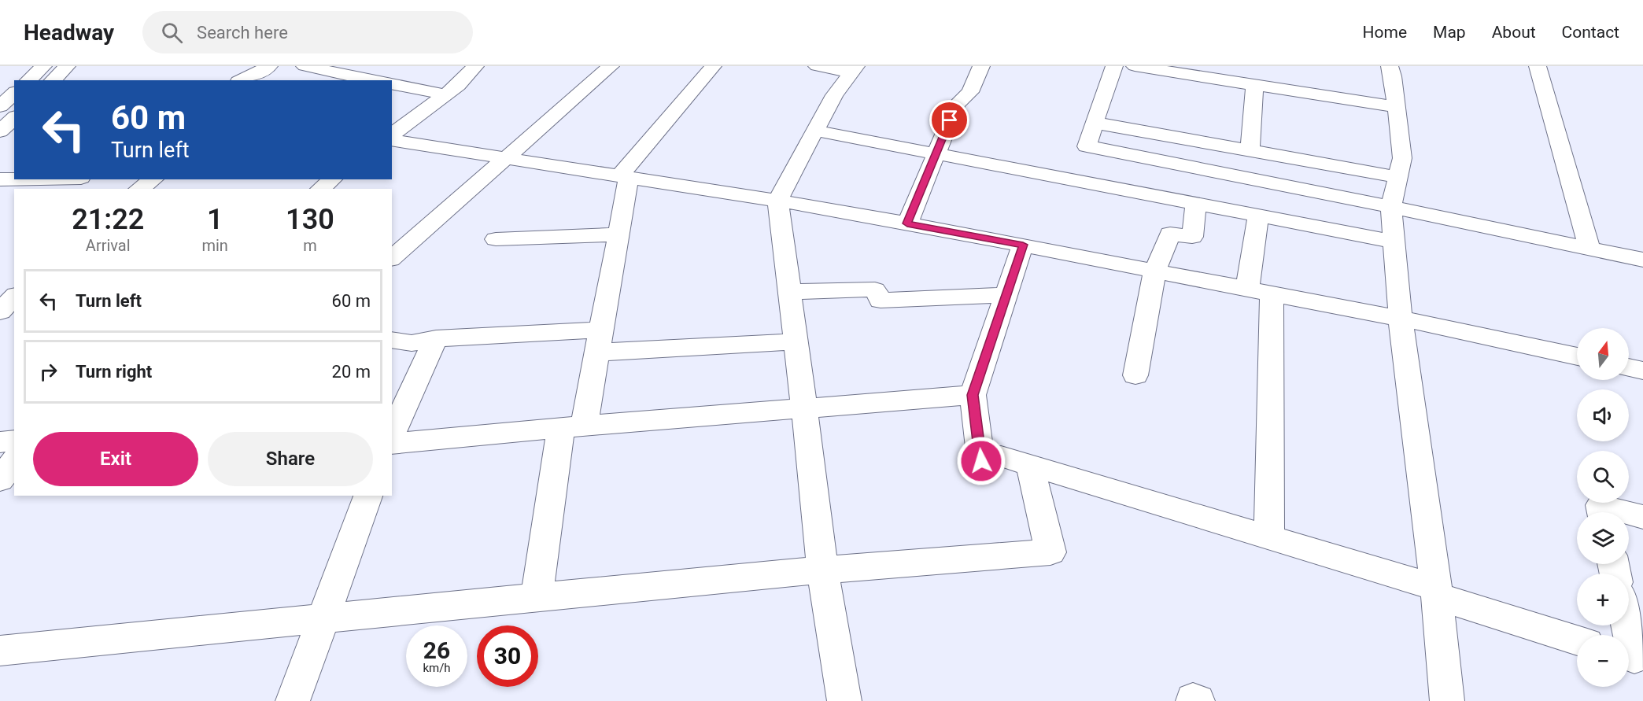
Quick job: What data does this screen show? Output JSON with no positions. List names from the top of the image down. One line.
{"north":"top","page":{"header":"Headway","search":"Search here","nav":["Home","Map","About","Contact"],"turn":["60 m","Turn left"],"eta":["21:22","Arrival","1","min","130","m"],"list":[{"name":"Turn left","value":"60 m"},{"name":"Turn right","value":"20 m"}],"map_buttons":["+","−"],"buttons":["Exit","Share"],"speed":"26 km/h","limit":"30"}}
